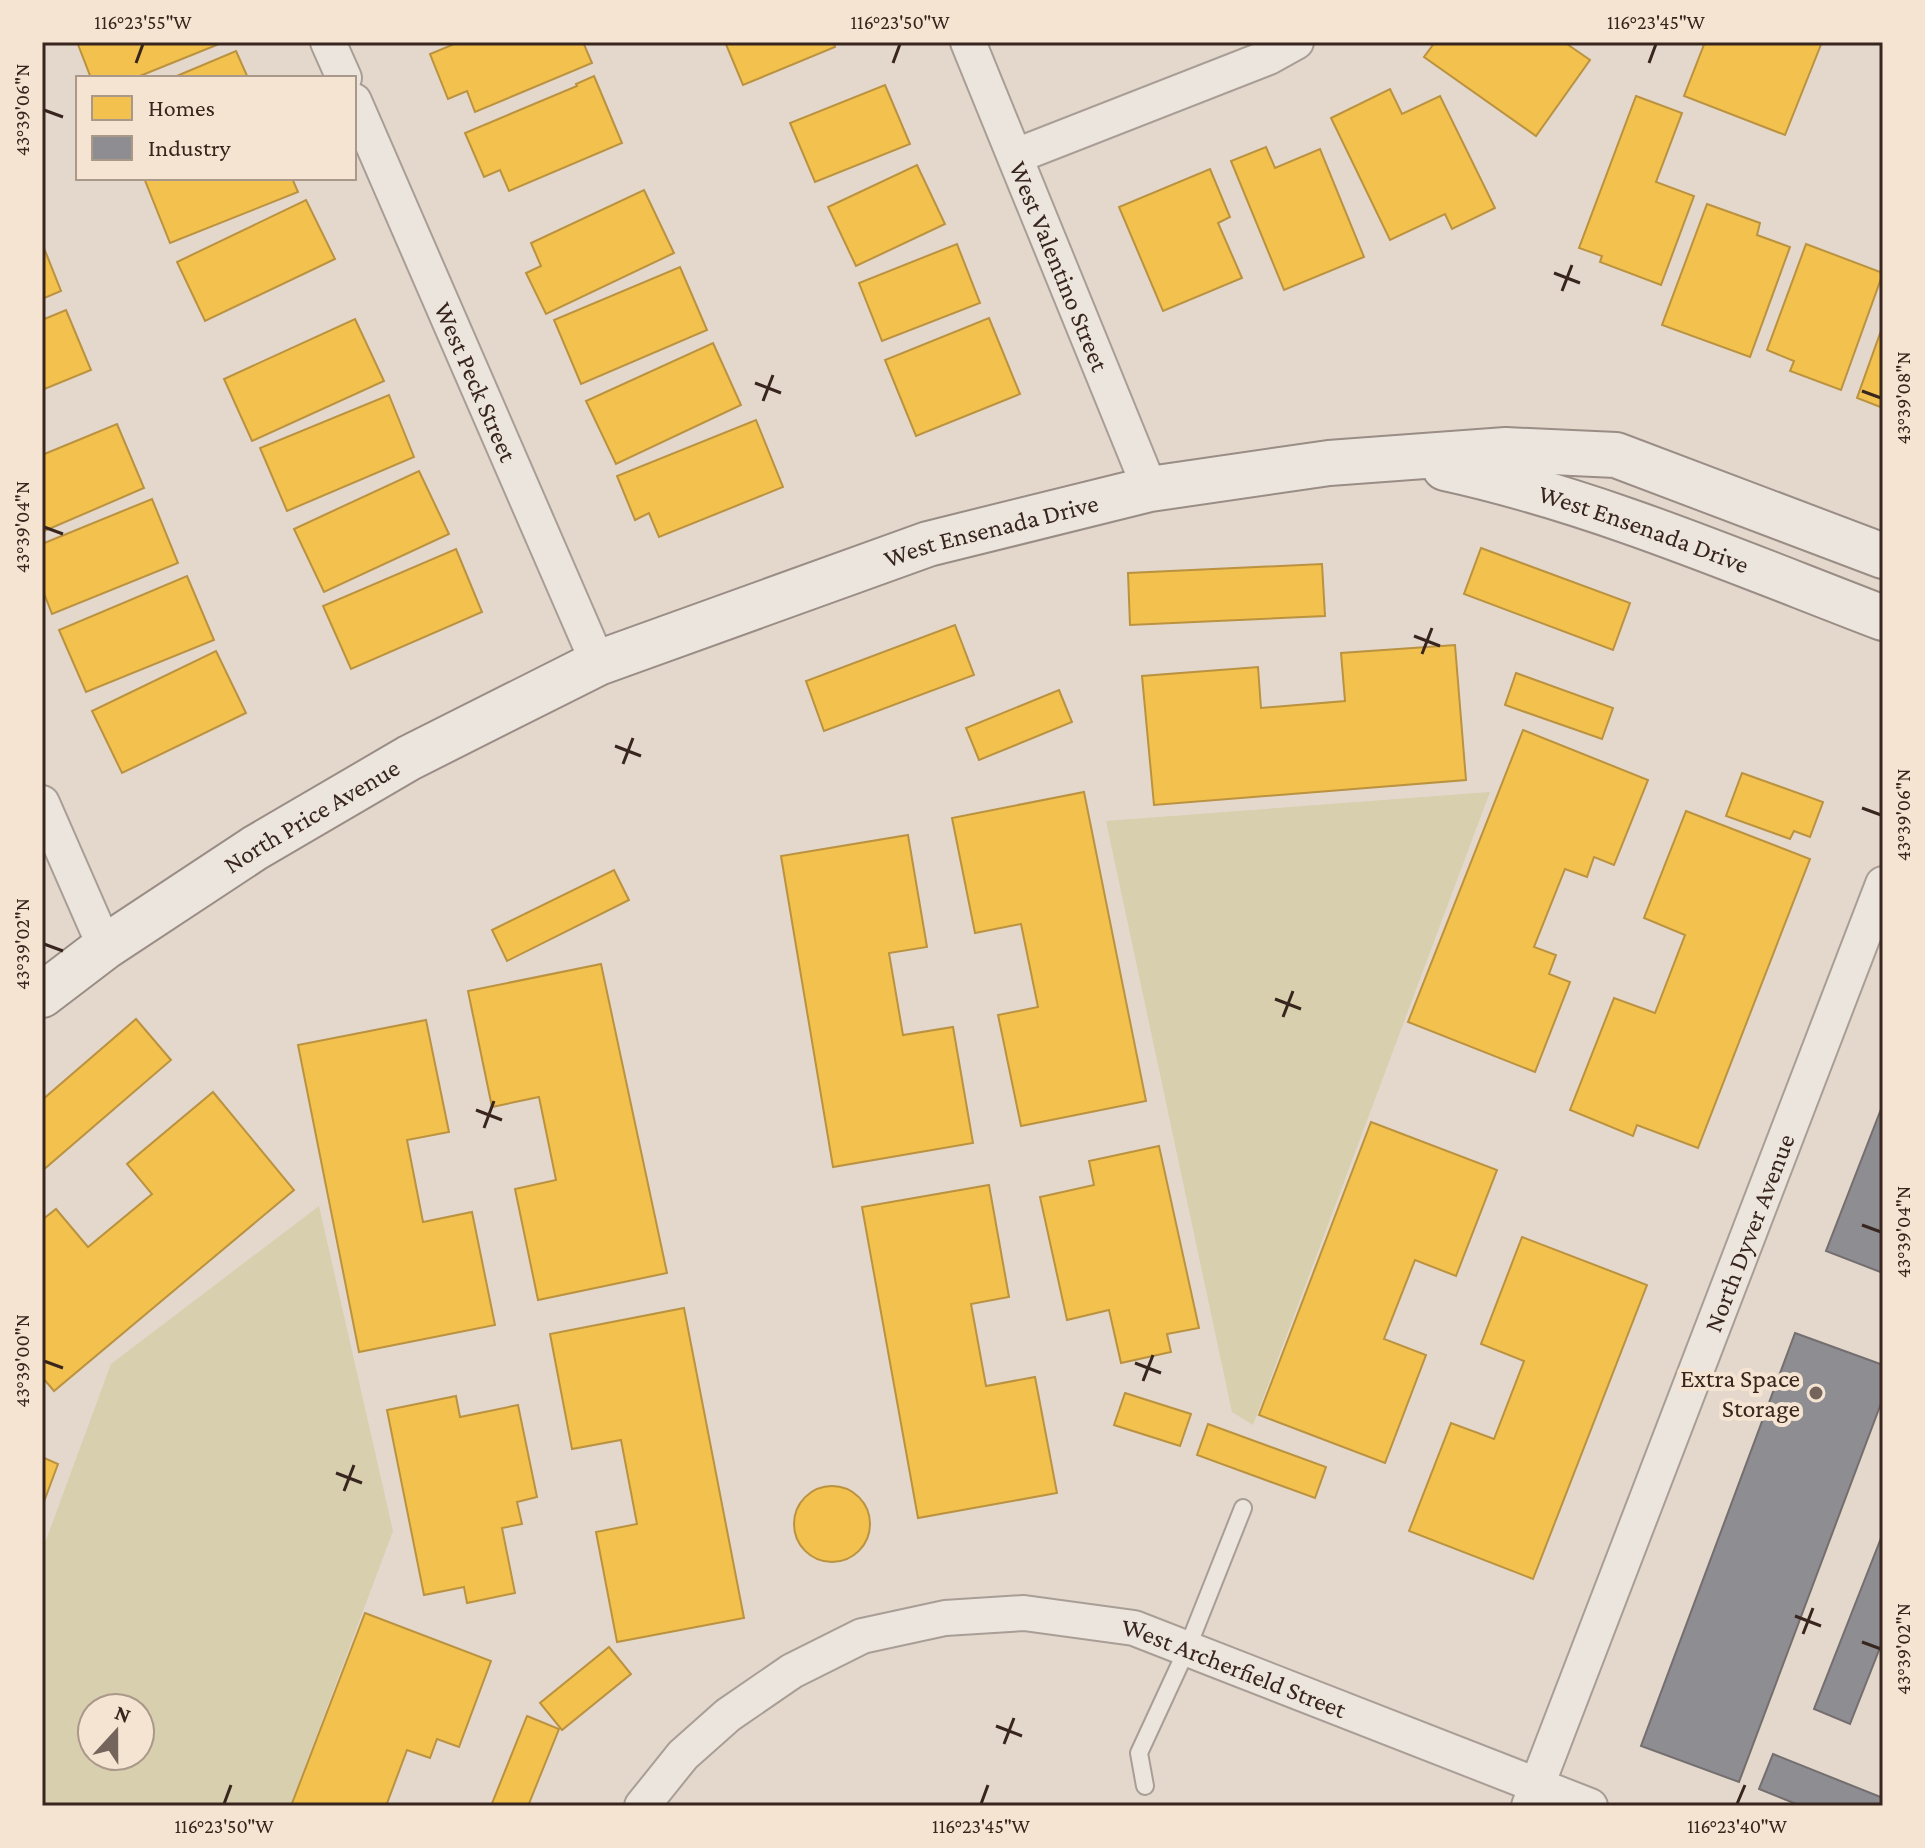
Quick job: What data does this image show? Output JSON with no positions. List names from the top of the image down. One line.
{"streets":{"street":["West Valentino Street","West Peck Street","West Ensenada Drive","North Price Avenue","North Dyver Avenue","West Archerfield Street"]},"crossings":[["West Valentino Street","West Ensenada Drive"],["West Peck Street","West Ensenada Drive"],["West Peck Street","North Price Avenue"],["West Ensenada Drive","North Price Avenue"],["North Dyver Avenue","West Archerfield Street"]],"places":["Extra Space Storage"],"legend":["Homes","Industry"],"north":"top","coordinates":["116°23'55\"W","116°23'50\"W","116°23'45\"W","43°39'06\"N","43°39'08\"N","43°39'04\"N","43°39'02\"N","43°39'00\"N","116°23'40\"W"]}
